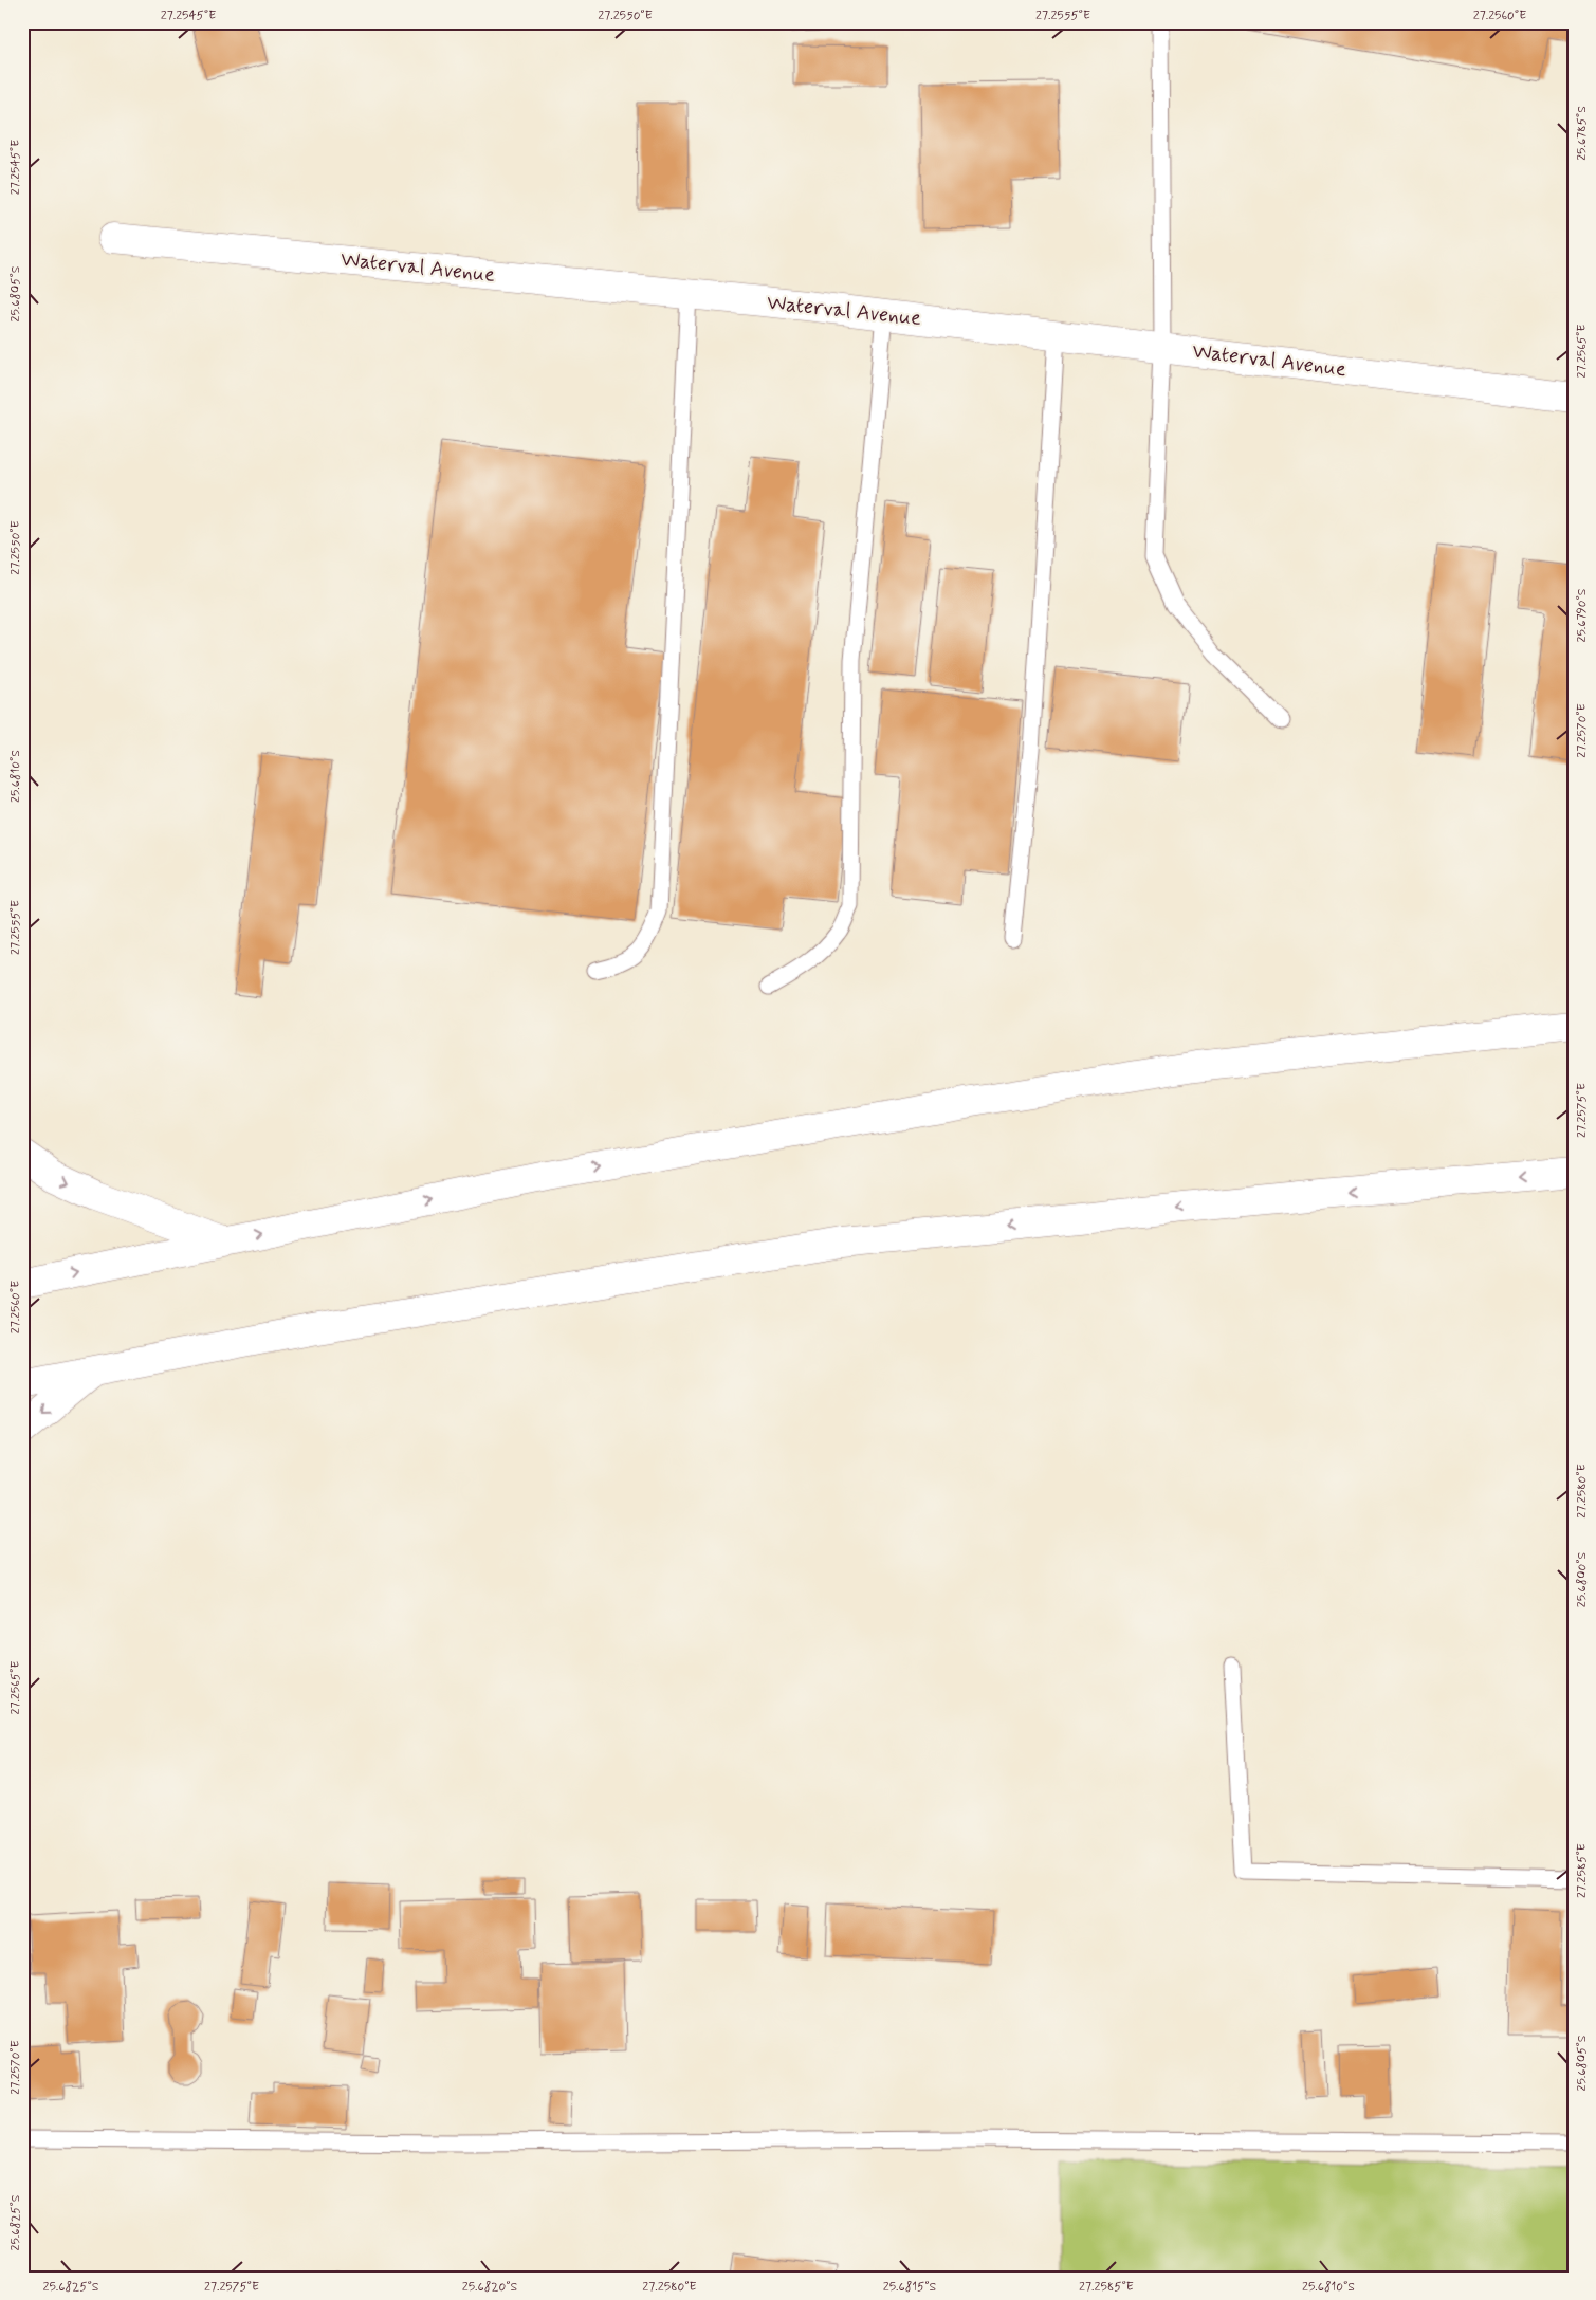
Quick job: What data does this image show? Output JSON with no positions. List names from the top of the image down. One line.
{"streets":{"main road":["Waterval Avenue"]},"coordinates":["27.2545°E","27.2550°E","27.2555°E","27.2560°E","25.6785°S","25.6805°S","27.2565°E","25.6790°S","27.2570°E","25.6810°S","27.2575°E","27.2580°E","25.6800°S","27.2585°E","25.6825°S","25.6820°S","25.6815°S"]}
